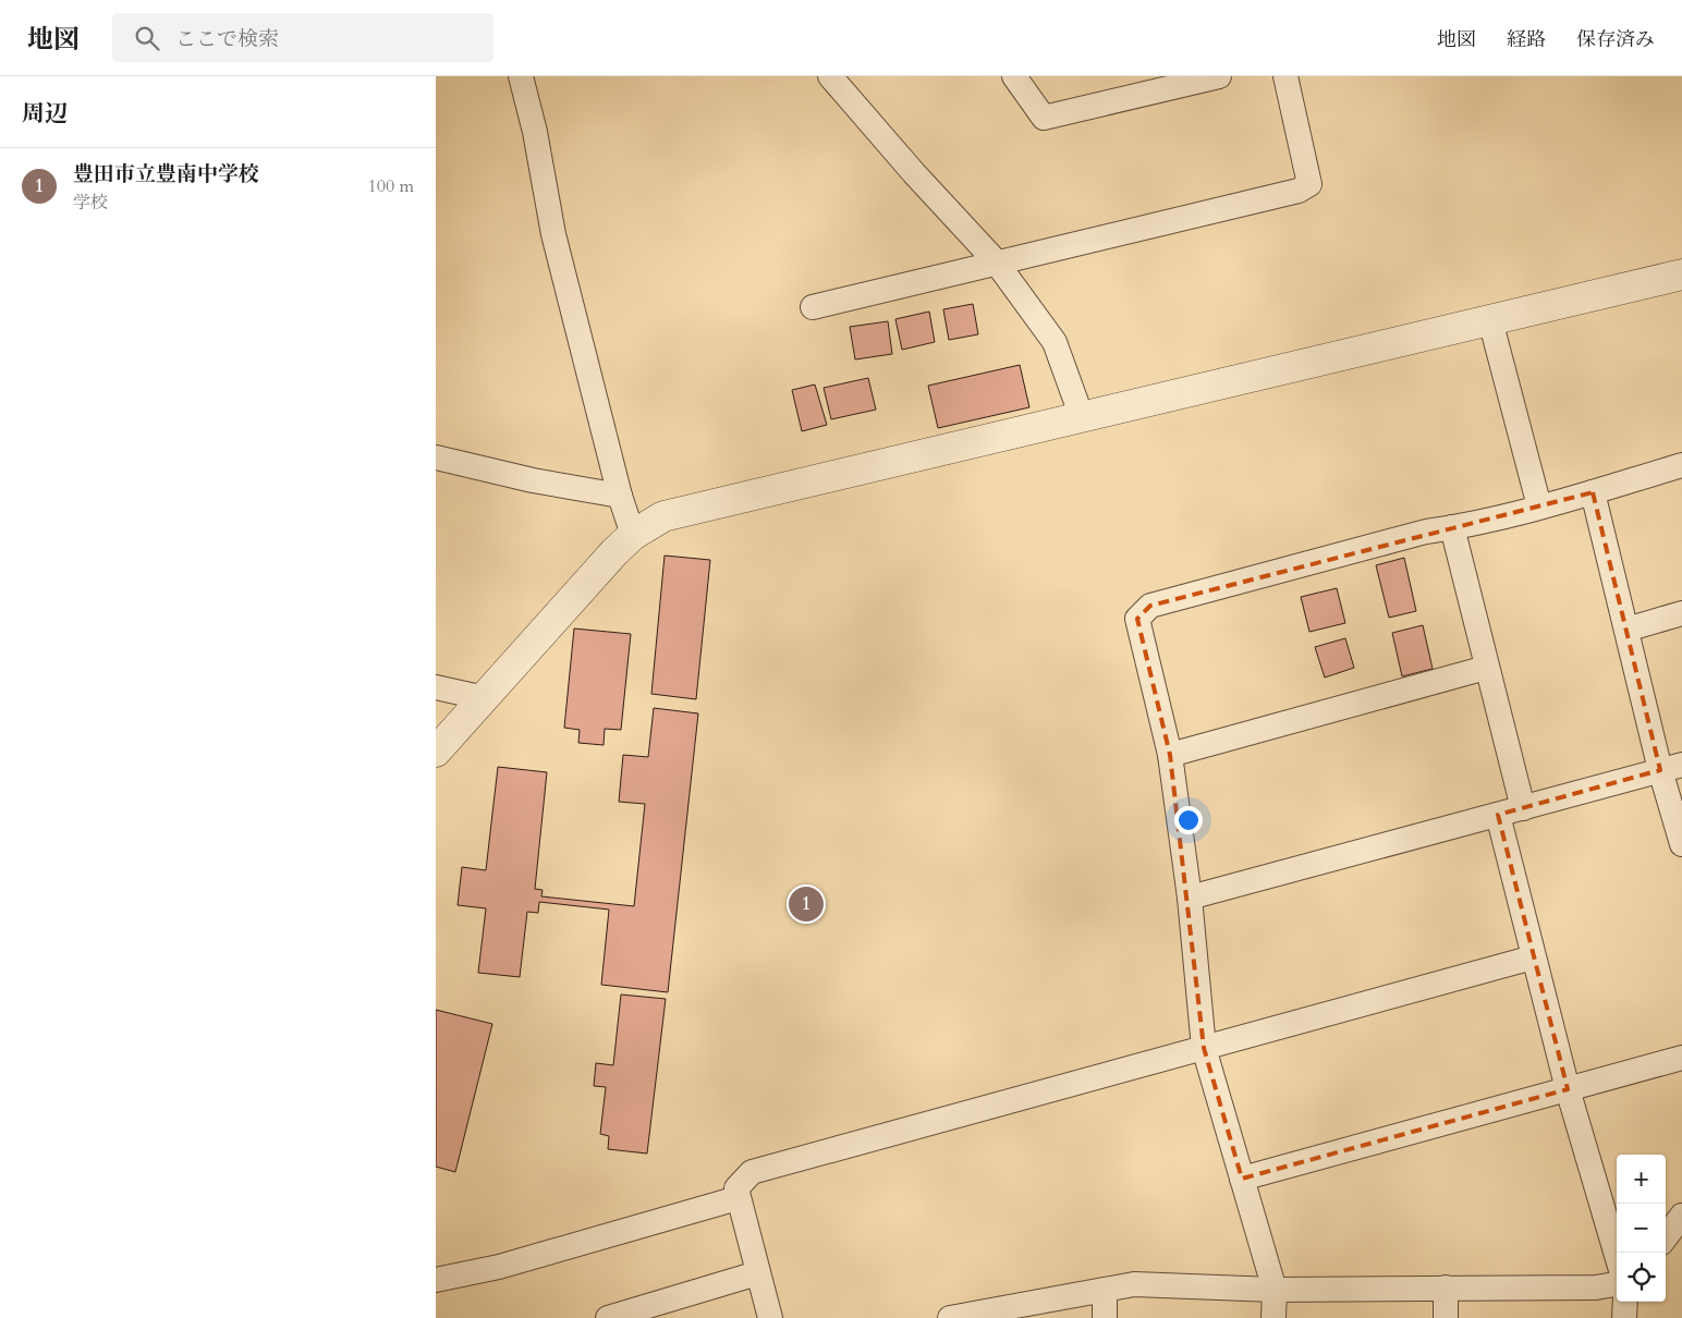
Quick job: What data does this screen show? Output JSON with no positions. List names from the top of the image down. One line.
{"page":{"header":"地図","search":"ここで検索","nav":["地図","経路","保存済み"],"heading":"周辺","list":[{"mark":"1","name":"豊田市立豊南中学校","note":"学校","value":"100 m"}],"pins":"1","map_buttons":["+","−"]}}
